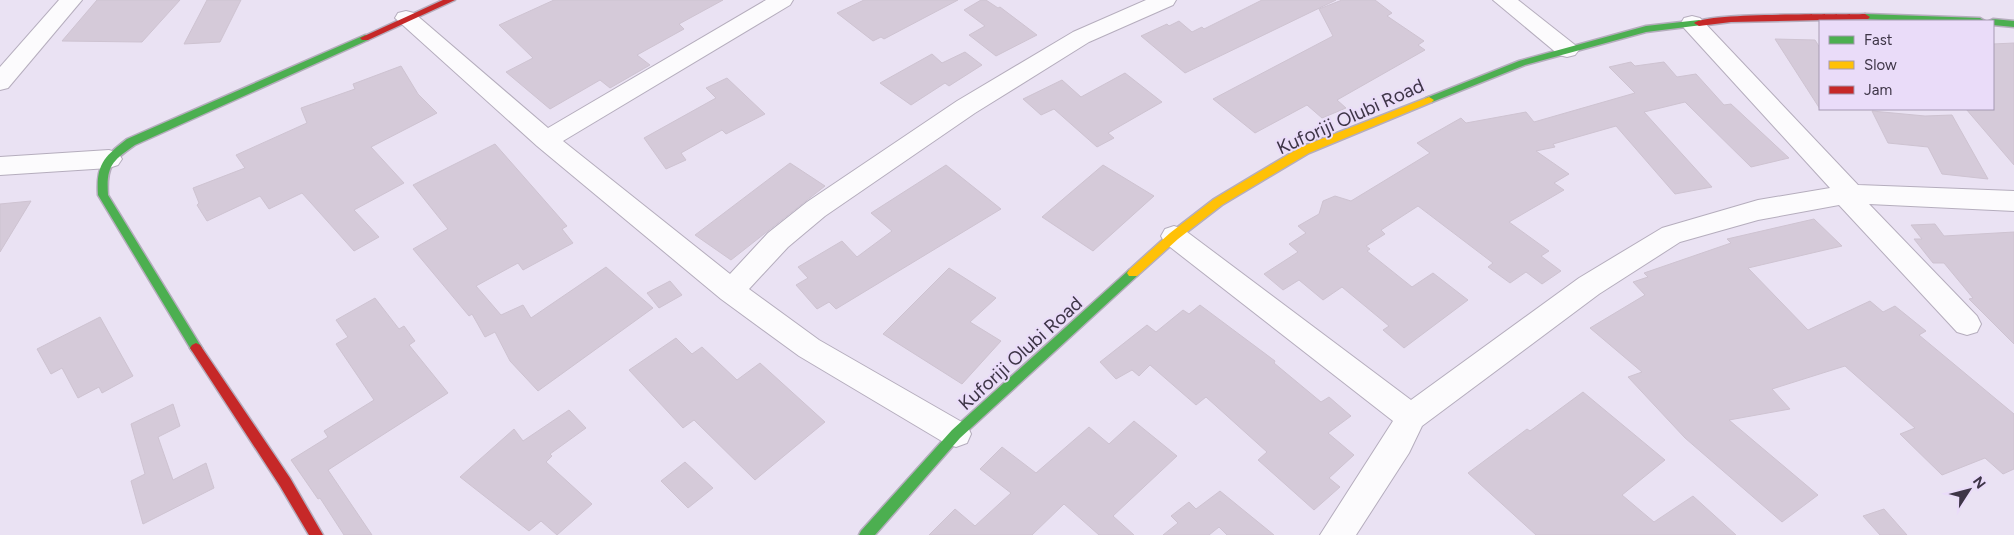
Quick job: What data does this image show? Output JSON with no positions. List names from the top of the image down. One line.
{"streets":{"street":["Kuforiji Olubi Road"]},"legend":["Fast","Slow","Jam"],"north":"top right"}
